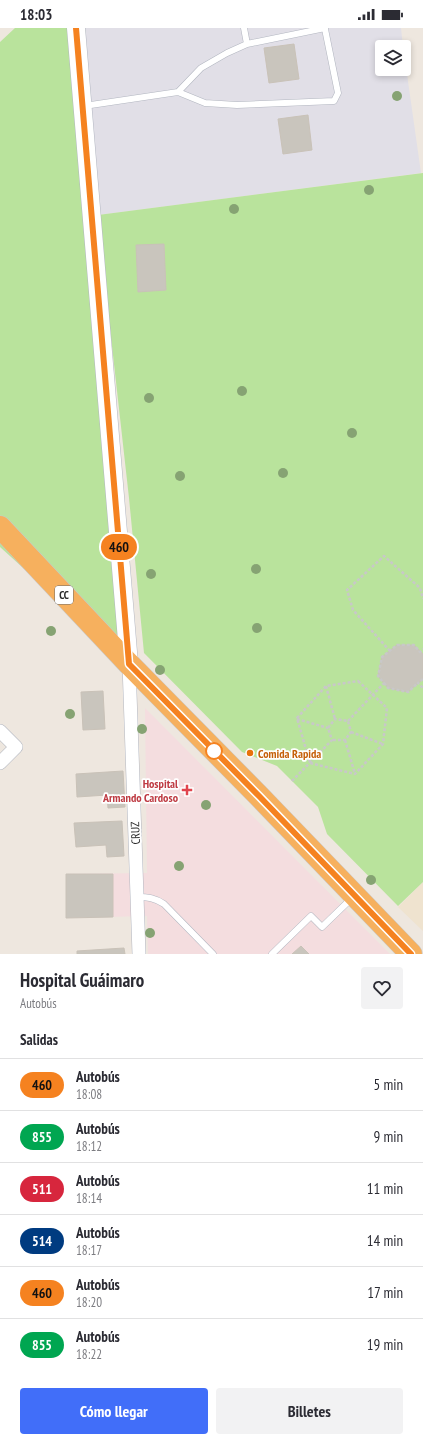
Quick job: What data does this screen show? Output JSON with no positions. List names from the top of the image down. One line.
{"streets":{"highway":["CC"],"street":["CRUZ"]},"crossings":[["CC","CRUZ"]],"places":{"other":["Comida Rapida"],"health":["Hospital Armando Cardoso"]},"lines":["bus line 460"],"page":{"status":"18:03","on_map":"460","heading":[["Hospital Guáimaro","Autobús"],"Salidas"],"list":[{"mark":"460","name":"Autobús","note":"18:08","value":"5 min"},{"mark":"855","name":"Autobús","note":"18:12","value":"9 min"},{"mark":"511","name":"Autobús","note":"18:14","value":"11 min"},{"mark":"514","name":"Autobús","note":"18:17","value":"14 min"},{"mark":"460","name":"Autobús","note":"18:20","value":"17 min"},{"mark":"855","name":"Autobús","note":"18:22","value":"19 min"}],"buttons":["Cómo llegar","Billetes"]}}
